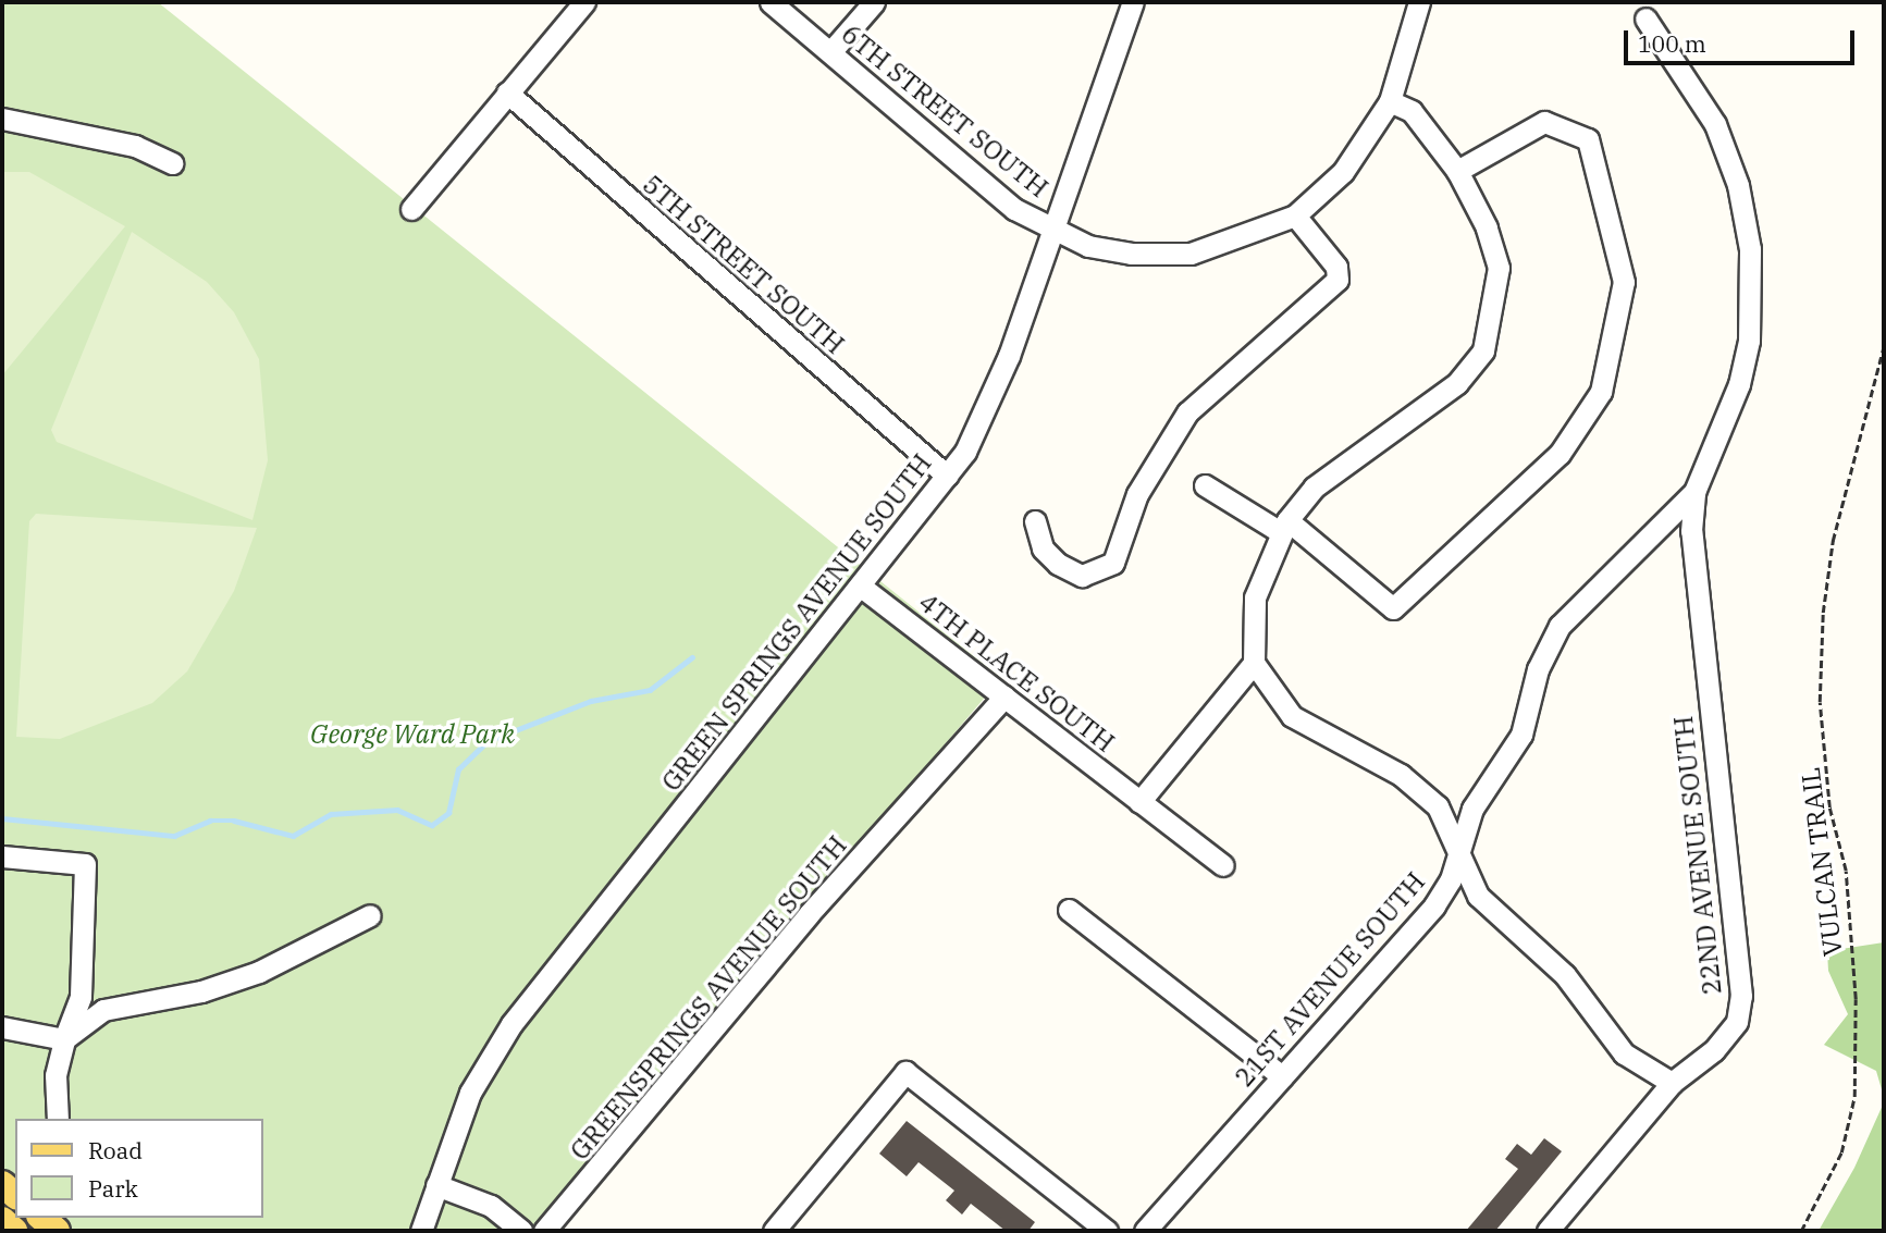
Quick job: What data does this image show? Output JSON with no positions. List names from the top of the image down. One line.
{"streets":{"street":["6TH STREET SOUTH","5TH STREET SOUTH","GREEN SPRINGS AVENUE SOUTH","4TH PLACE SOUTH","22ND AVENUE SOUTH","21ST AVENUE SOUTH","GREENSPRINGS AVENUE SOUTH"],"path":["VULCAN TRAIL"]},"crossings":[["6TH STREET SOUTH","GREEN SPRINGS AVENUE SOUTH"],["5TH STREET SOUTH","GREEN SPRINGS AVENUE SOUTH"],["GREEN SPRINGS AVENUE SOUTH","4TH PLACE SOUTH"],["4TH PLACE SOUTH","GREENSPRINGS AVENUE SOUTH"],["22ND AVENUE SOUTH","21ST AVENUE SOUTH"]],"parks":["George Ward Park"],"legend":["Road","Park"],"scale_bar":"100 m"}
